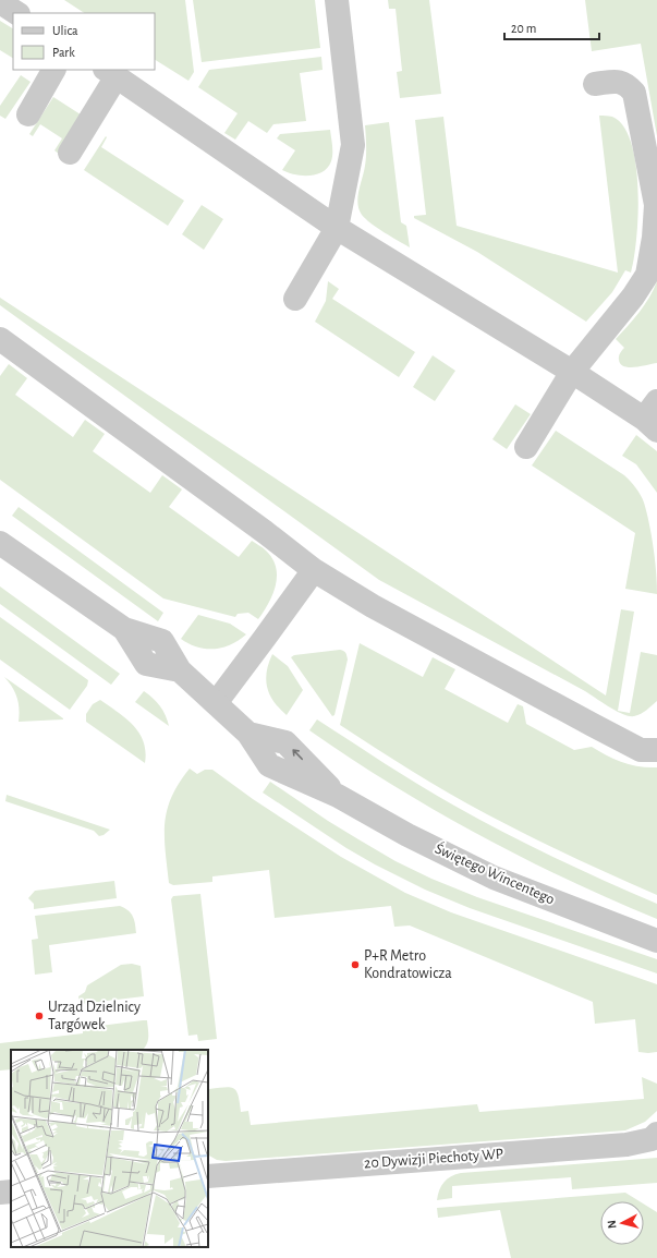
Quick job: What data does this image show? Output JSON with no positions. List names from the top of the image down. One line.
{"streets":{"street":["Świętego Wincentego","20 Dywizji Piechoty WP"]},"places":["P+R Metro Kondratowicza","Urząd Dzielnicy Targówek"],"legend":["Ulica","Park"],"scale_bar":"20 m","north":"left"}
